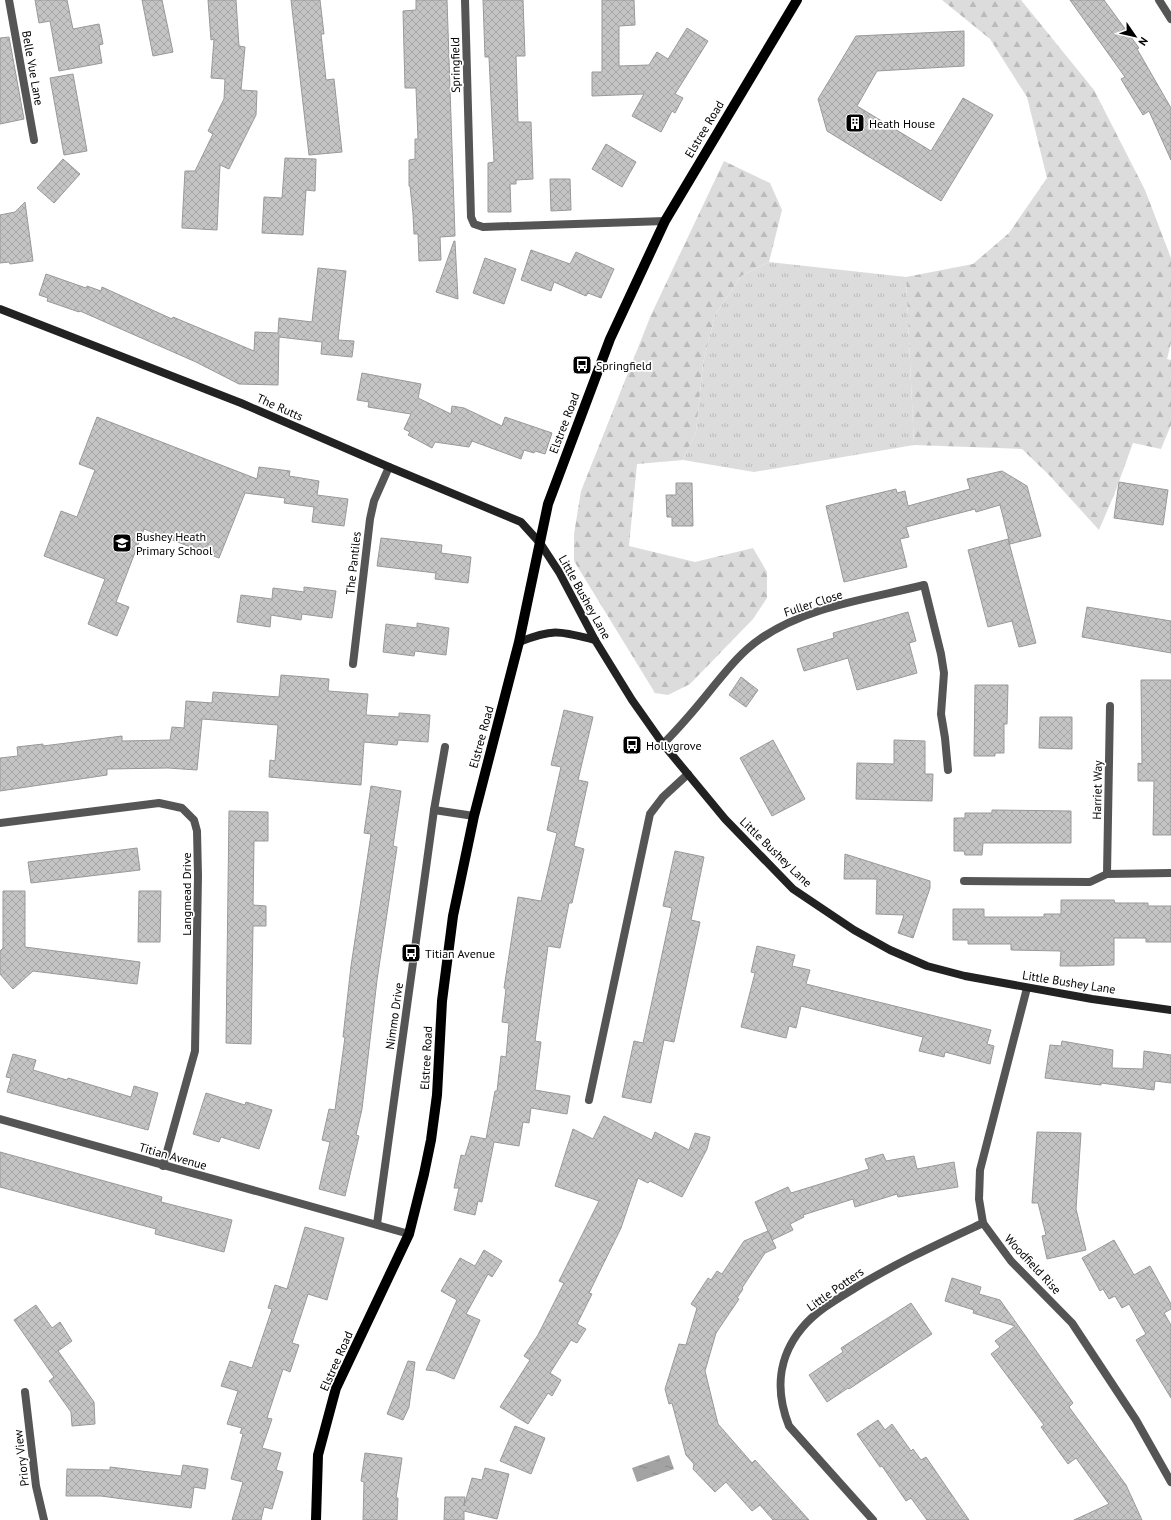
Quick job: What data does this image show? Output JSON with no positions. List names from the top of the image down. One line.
{"streets":{"main road":["Elstree Road"],"street":["Springfield","Belle Vue Lane","The Rutts","The Pantiles","Little Bushey Lane","Fuller Close","Harriet Way","Langmead Drive","Nimmo Drive","Titian Avenue","Woodfield Rise","Little Potters","Priory View"]},"crossings":[["Springfield","Elstree Road"],["Elstree Road","The Rutts"],["Elstree Road","Little Bushey Lane"],["Elstree Road","Titian Avenue"],["The Rutts","The Pantiles"],["The Rutts","Little Bushey Lane"],["Little Bushey Lane","Fuller Close"],["Little Bushey Lane","Woodfield Rise"],["Langmead Drive","Titian Avenue"],["Nimmo Drive","Titian Avenue"],["Woodfield Rise","Little Potters"]],"places":{"building":["Heath House"],"bus stop":["Springfield","Hollygrove","Titian Avenue"],"school or university":["Bushey Heath Primary School"]},"north":"bottom right"}
